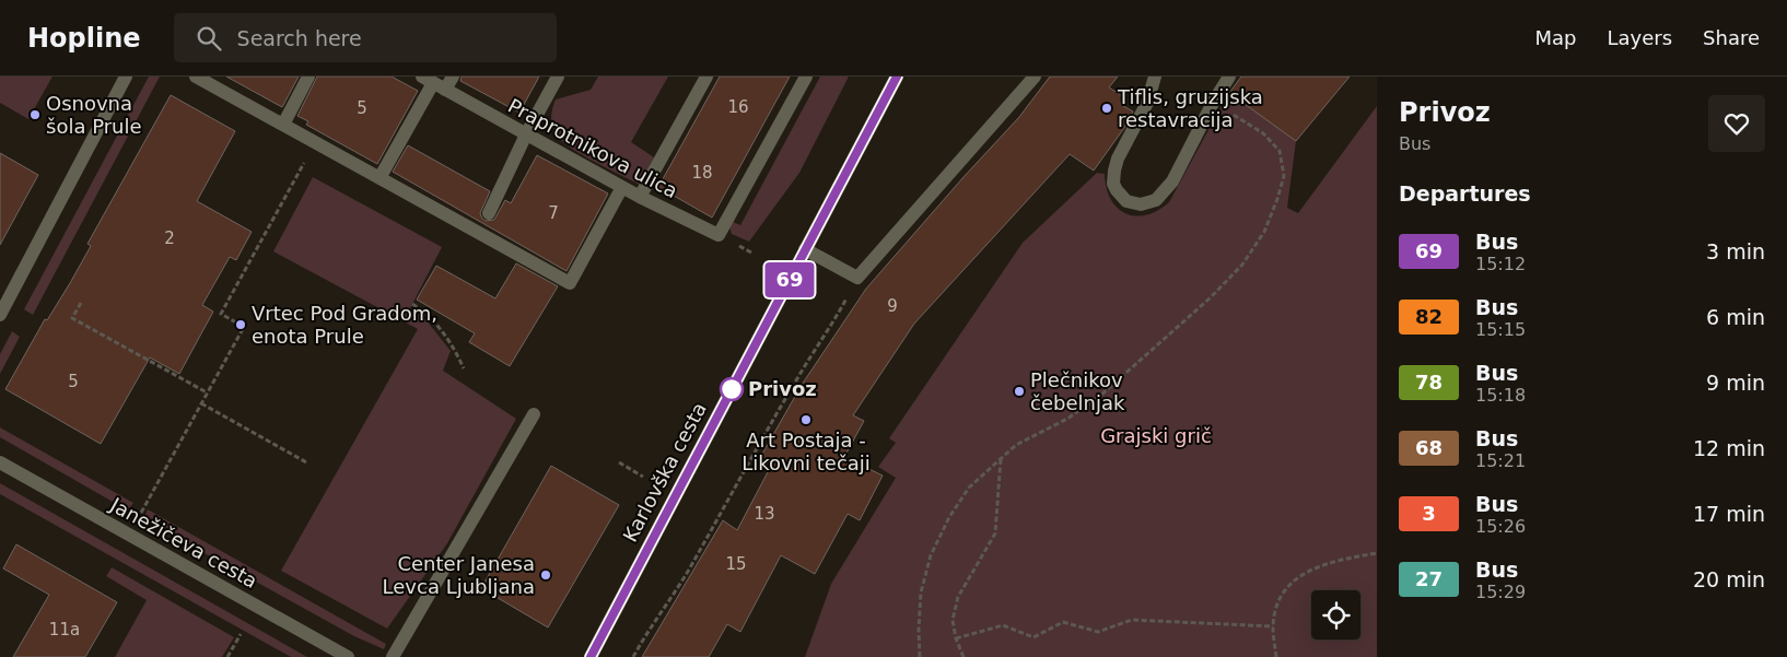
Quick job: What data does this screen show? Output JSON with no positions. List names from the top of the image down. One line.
{"streets":{"main road":["Karlovška cesta"],"street":["Praprotnikova ulica","Janežičeva cesta"]},"parks":["Grajski grič"],"places":["Tiflis, gruzijska restavracija","Osnovna šola Prule","Vrtec Pod Gradom, enota Prule","Privoz","Plečnikov čebelnjak","Art Postaja - Likovni tečaji","Center Janesa Levca Ljubljana"],"lines":["bus line 69"],"house_numbers":["16","5","18","7","2","9","5","13","15","11a"],"page":{"header":"Hopline","search":"Search here","nav":["Map","Layers","Share"],"on_map":"69","heading":[["Privoz","Bus"],"Departures"],"list":[{"mark":"69","name":"Bus","note":"15:12","value":"3 min"},{"mark":"82","name":"Bus","note":"15:15","value":"6 min"},{"mark":"78","name":"Bus","note":"15:18","value":"9 min"},{"mark":"68","name":"Bus","note":"15:21","value":"12 min"},{"mark":"3","name":"Bus","note":"15:26","value":"17 min"},{"mark":"27","name":"Bus","note":"15:29","value":"20 min"}]}}
